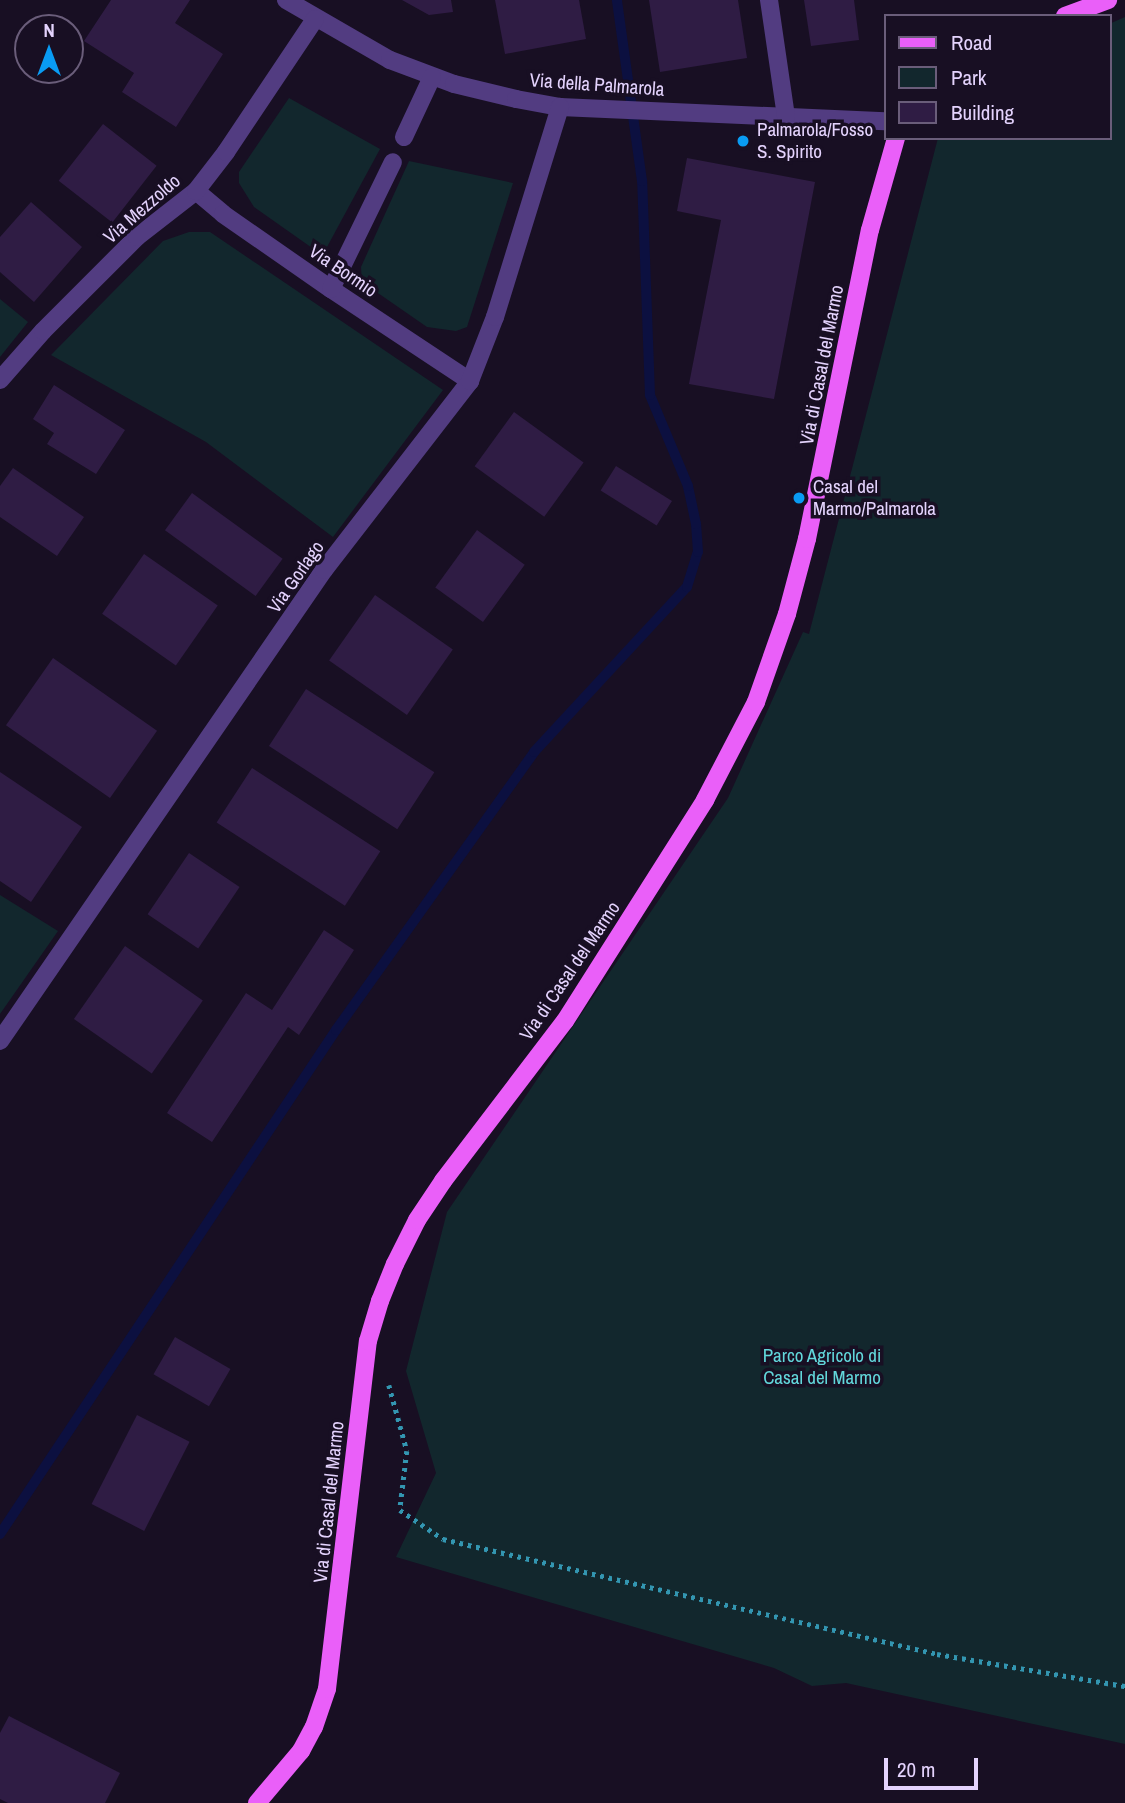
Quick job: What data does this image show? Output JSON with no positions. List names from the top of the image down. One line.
{"streets":{"main road":["Via di Casal del Marmo"],"street":["Via della Palmarola","Via Mezzoldo","Via Bormio","Via Gorlago"]},"crossings":[["Via della Palmarola","Via Mezzoldo"],["Via della Palmarola","Via Gorlago"],["Via Mezzoldo","Via Bormio"],["Via Bormio","Via Gorlago"]],"parks":["Parco Agricolo di Casal del Marmo"],"places":["Palmarola/Fosso S. Spirito","Casal del Marmo/Palmarola"],"legend":["Road","Park","Building"],"scale_bar":"20 m","north":"top"}
